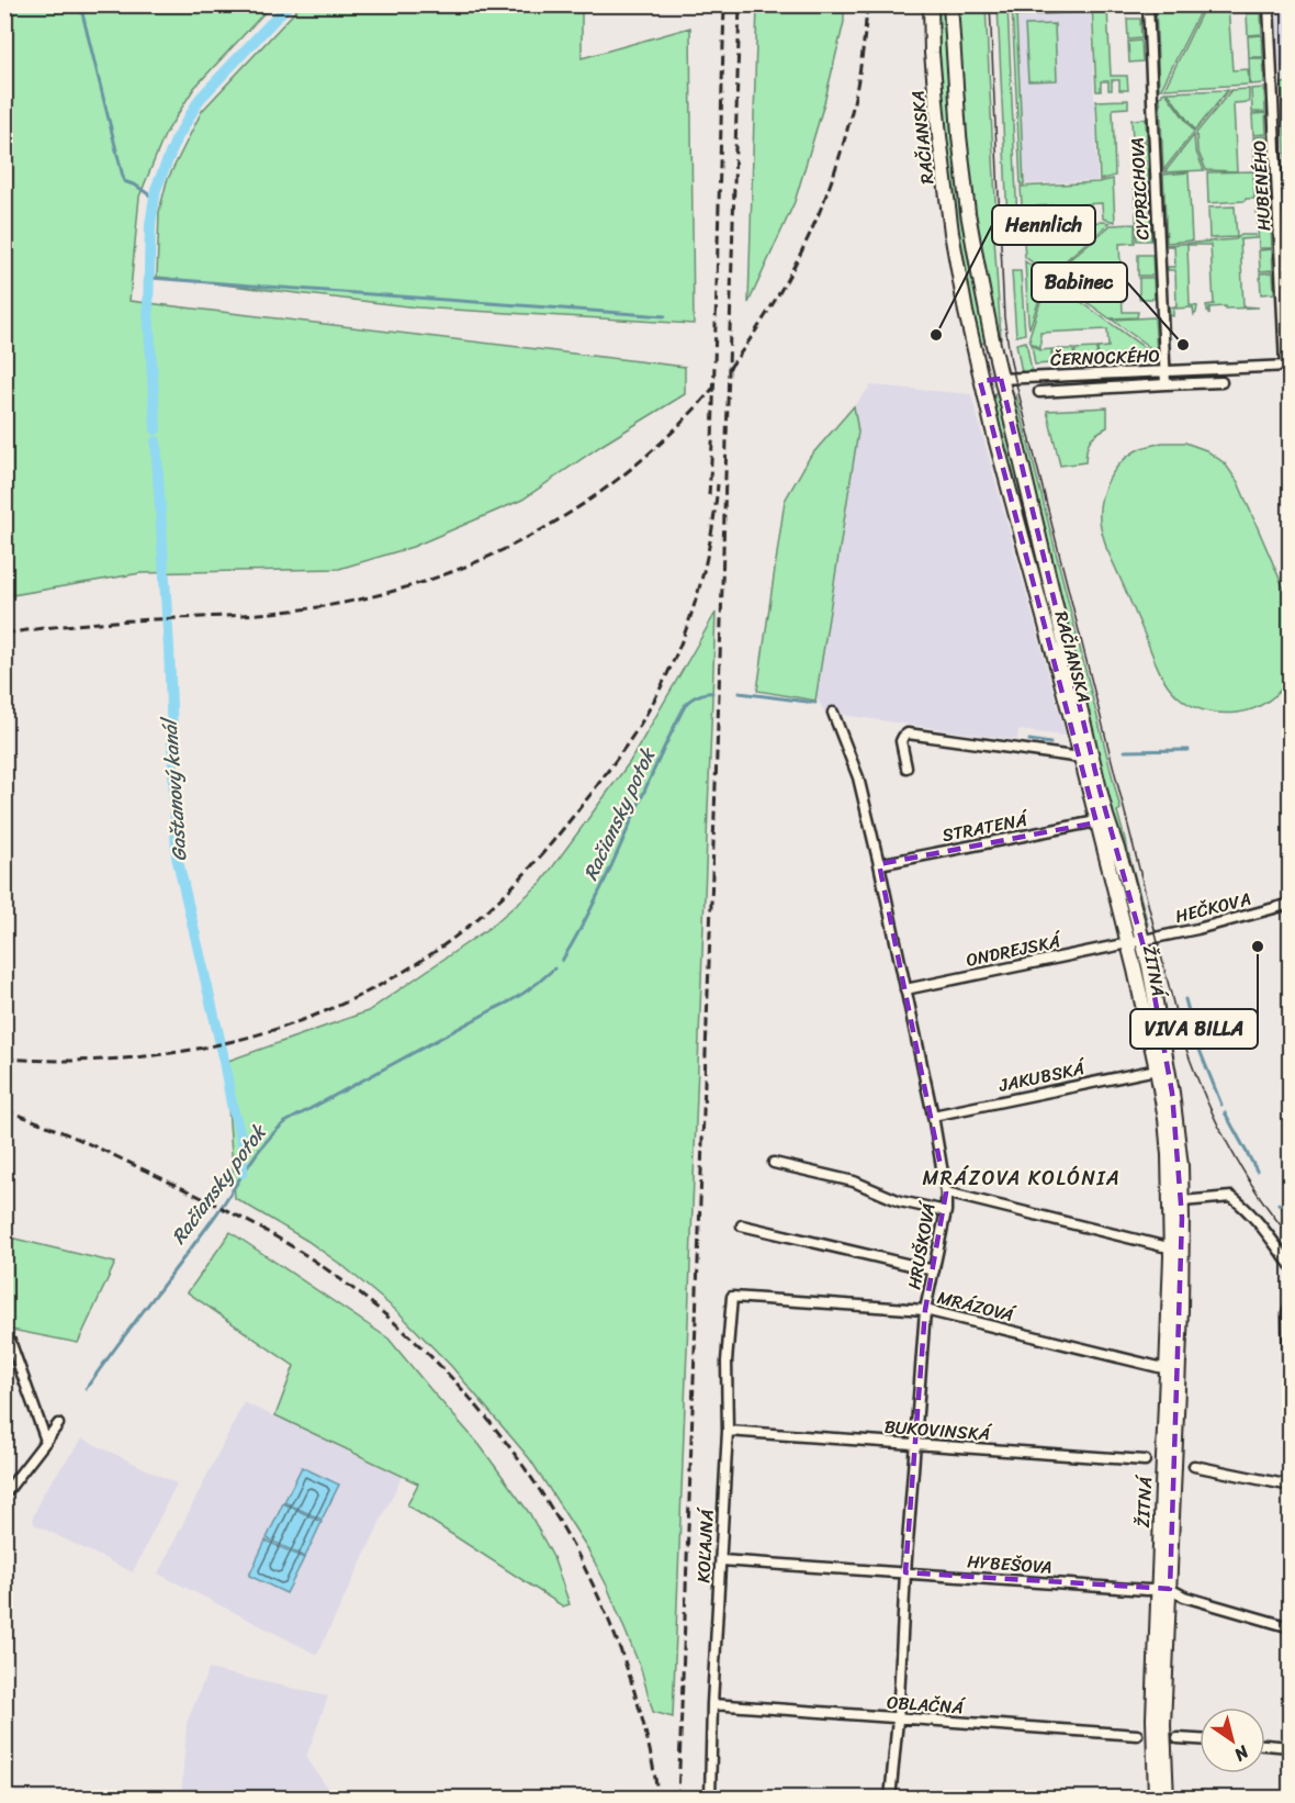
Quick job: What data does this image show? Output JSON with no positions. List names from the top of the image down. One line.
{"streets":{"main road":["RAČIANSKA","ŽITNÁ"],"street":["HUBENÉHO","CYPRICHOVA","ČERNOCKÉHO","STRATENÁ","HEČKOVA","ONDREJSKÁ","JAKUBSKÁ","HRUŠKOVÁ","MRÁZOVÁ","BUKOVINSKÁ","KOĽAJNÁ","HYBEŠOVA","OBLAČNÁ"]},"crossings":[["RAČIANSKA","ČERNOCKÉHO"],["RAČIANSKA","STRATENÁ"],["RAČIANSKA","HEČKOVA"],["RAČIANSKA","ONDREJSKÁ"],["RAČIANSKA","ŽITNÁ"],["HUBENÉHO","ČERNOCKÉHO"],["CYPRICHOVA","ČERNOCKÉHO"],["STRATENÁ","HRUŠKOVÁ"],["HEČKOVA","ŽITNÁ"],["ONDREJSKÁ","ŽITNÁ"],["ONDREJSKÁ","HRUŠKOVÁ"],["ŽITNÁ","JAKUBSKÁ"],["ŽITNÁ","MRÁZOVÁ"],["ŽITNÁ","HYBEŠOVA"],["JAKUBSKÁ","HRUŠKOVÁ"],["HRUŠKOVÁ","MRÁZOVÁ"],["HRUŠKOVÁ","BUKOVINSKÁ"],["HRUŠKOVÁ","HYBEŠOVA"],["HRUŠKOVÁ","OBLAČNÁ"],["MRÁZOVÁ","KOĽAJNÁ"],["BUKOVINSKÁ","KOĽAJNÁ"],["KOĽAJNÁ","HYBEŠOVA"],["KOĽAJNÁ","OBLAČNÁ"]],"districts":["MRÁZOVA KOLÓNIA"],"water":["Gaštanový kanál","Račiansky potok"],"places":["Hennlich","Babinec","VIVA BILLA"],"north":"bottom right"}
